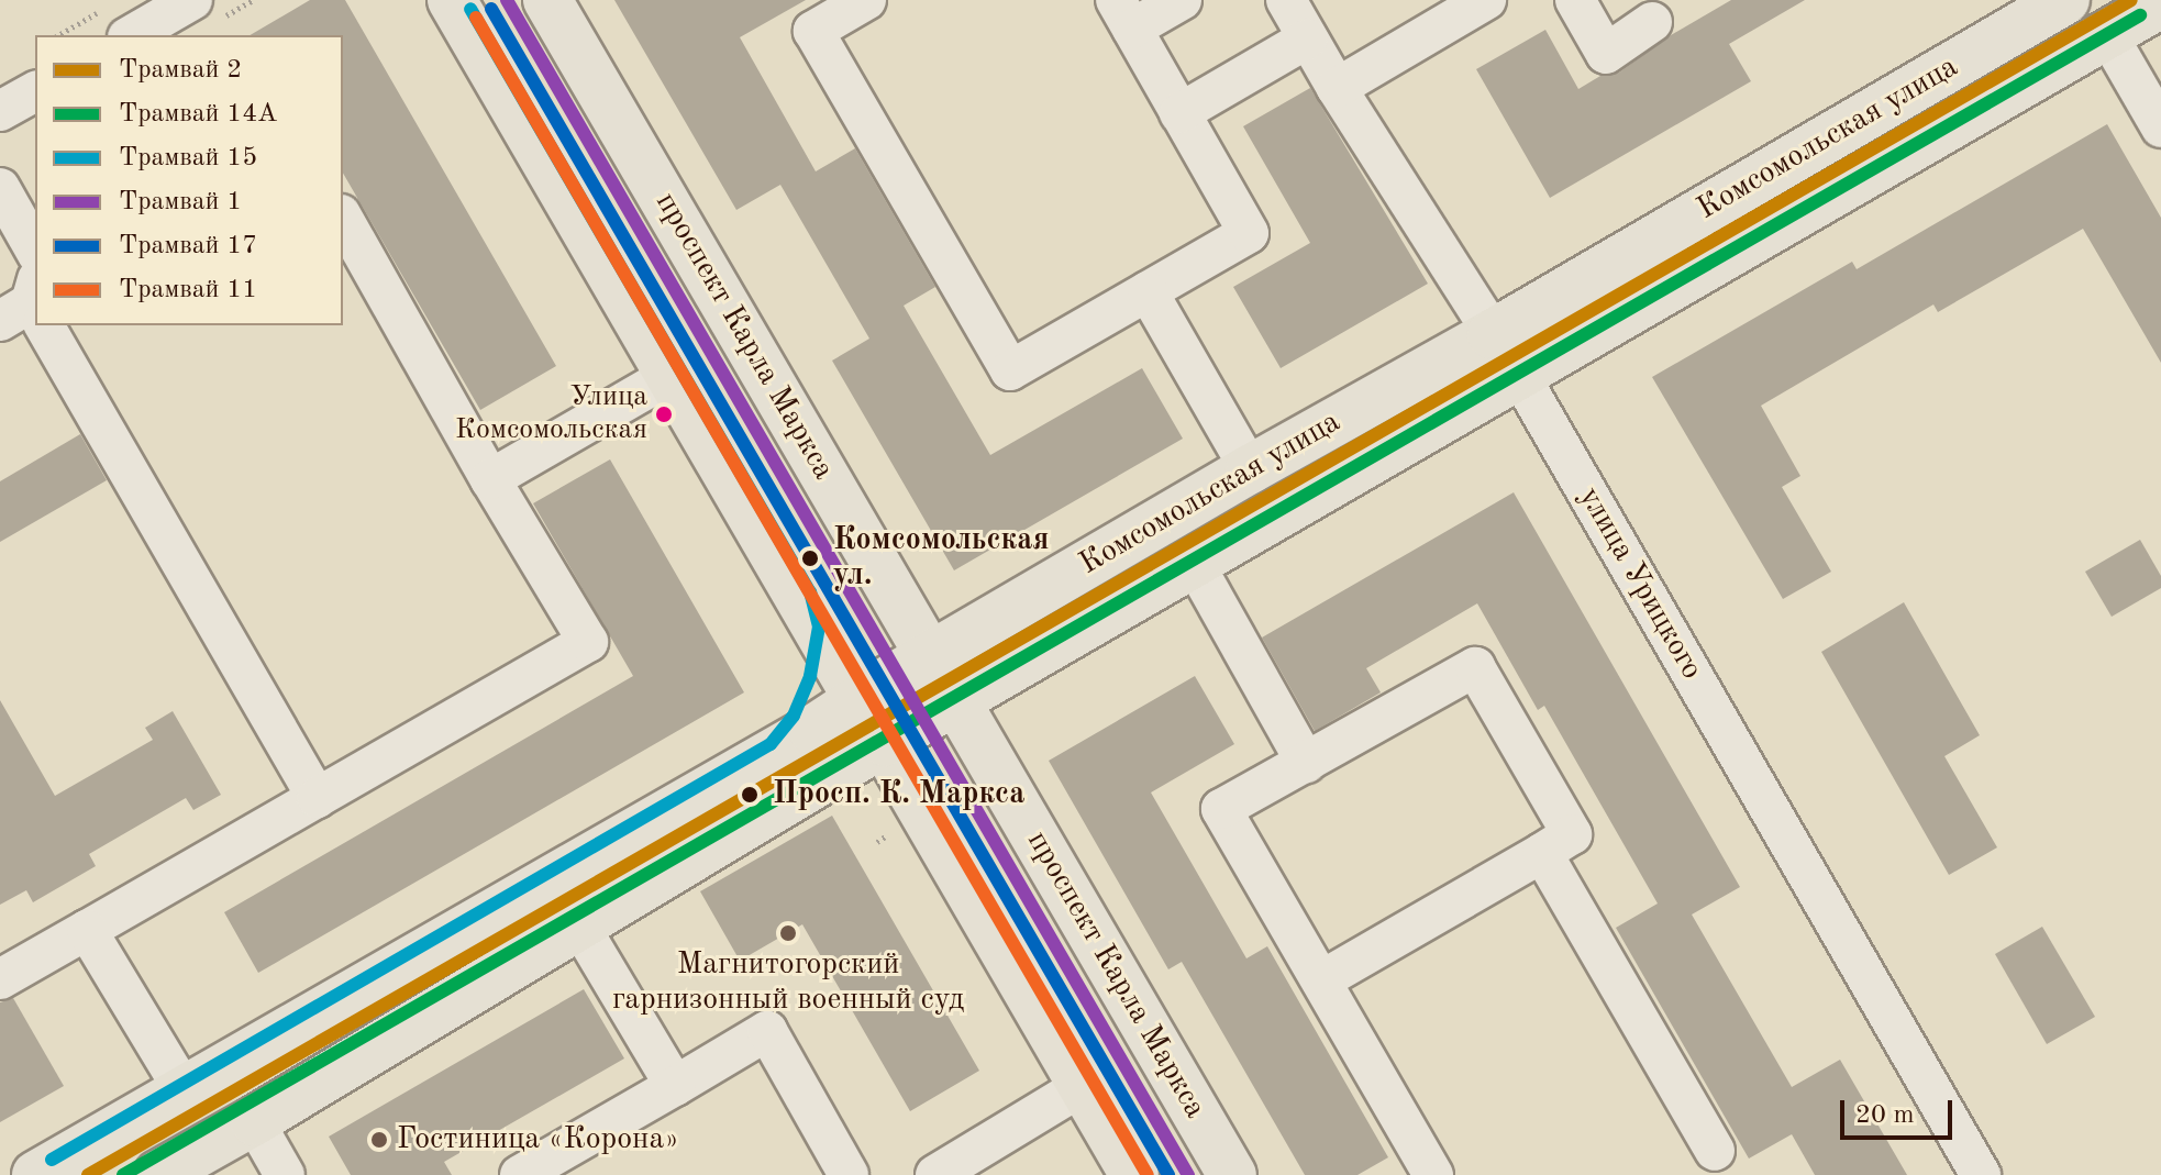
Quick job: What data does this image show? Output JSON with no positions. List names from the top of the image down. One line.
{"streets":{"main road":["Комсомольская улица","проспект Карла Маркса"],"street":["улица Урицкого"]},"crossings":[["Комсомольская улица","проспект Карла Маркса"],["Комсомольская улица","улица Урицкого"]],"places":["Улица Комсомольская","Комсомольская ул.","Просп. К. Маркса","Магнитогорский гарнизонный военный суд","Гостиница «Корона»"],"lines":["tram line 2","tram line 1","tram line 15","tram line 17","tram line 14А","tram line 11"],"legend":["Трамвай 2","Трамвай 14А","Трамвай 15","Трамвай 1","Трамвай 17","Трамвай 11"],"scale_bar":"20 m"}
